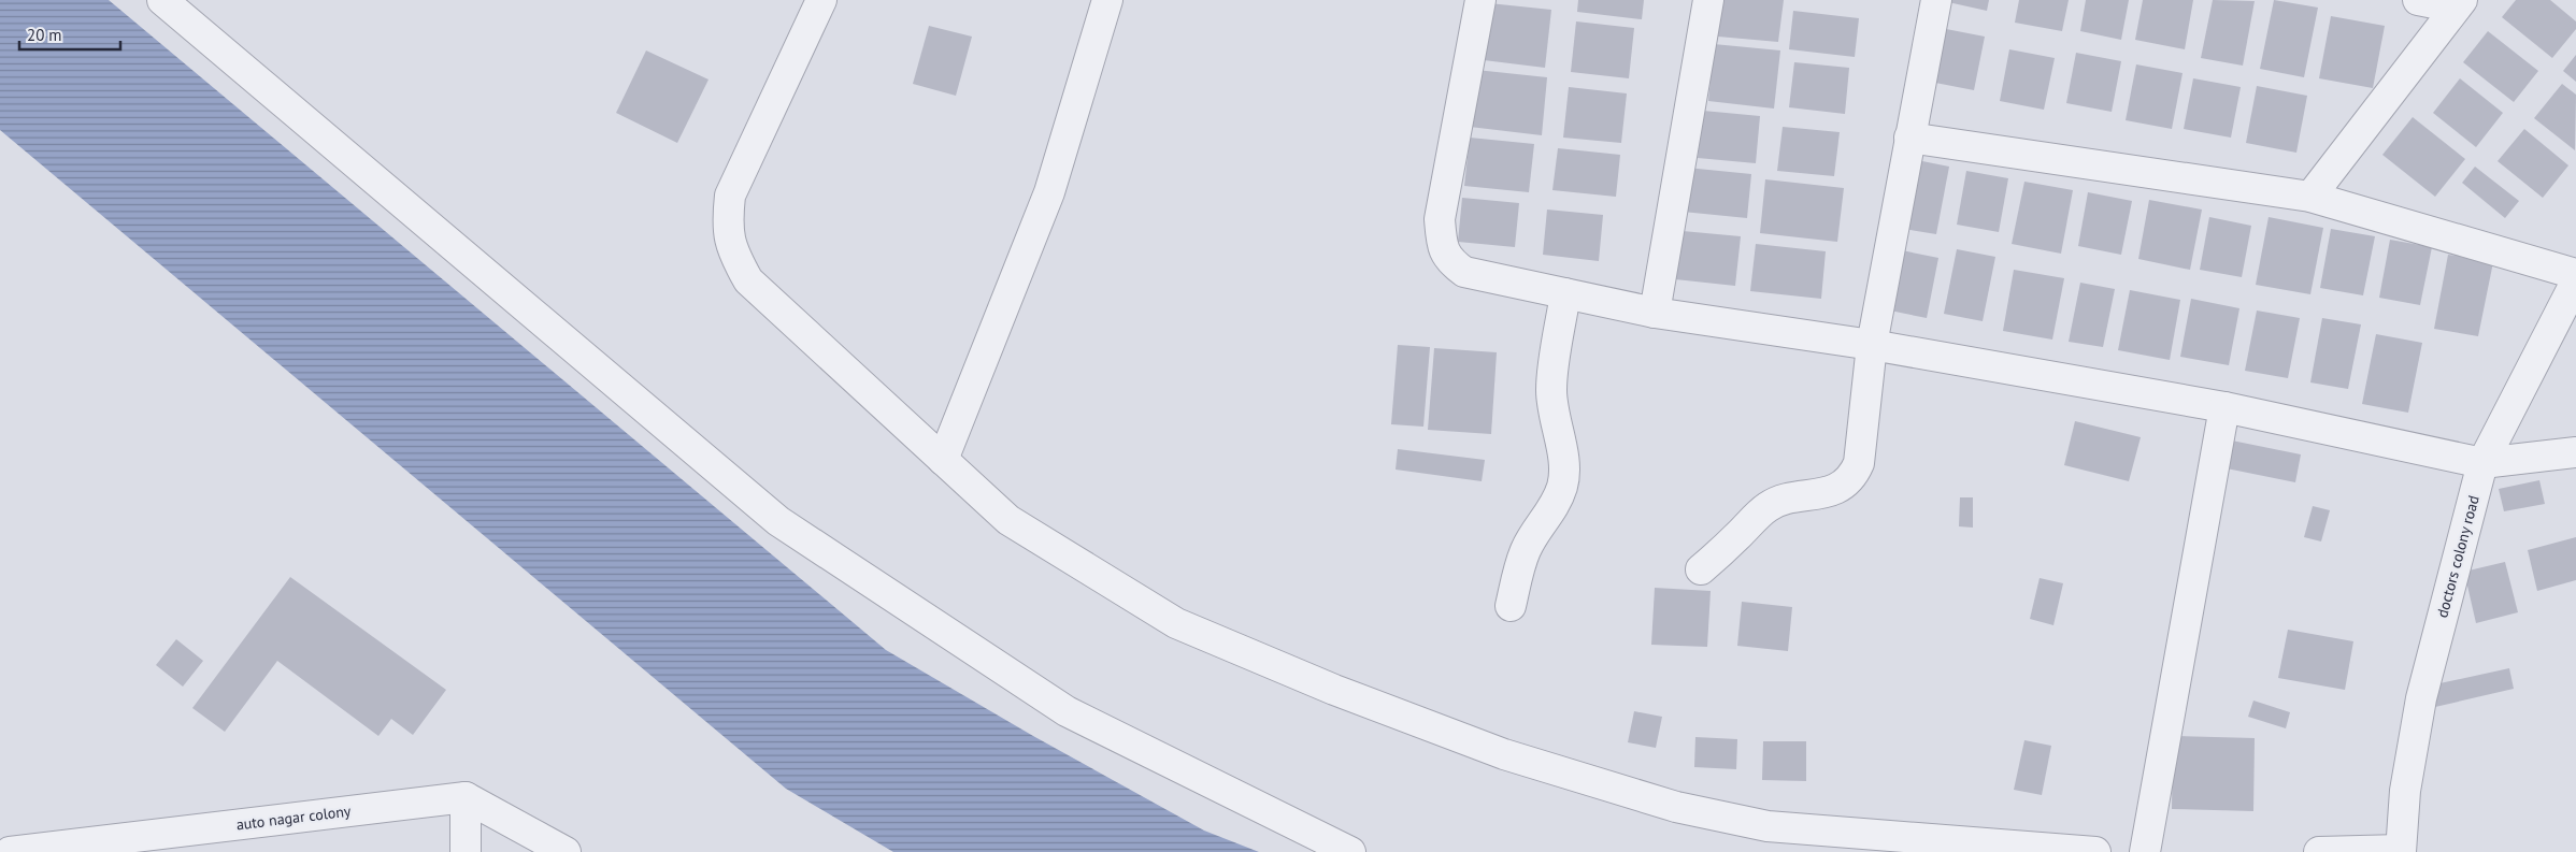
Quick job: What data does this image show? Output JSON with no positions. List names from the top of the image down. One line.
{"streets":{"street":["doctors colony road","auto nagar colony"]},"scale_bar":"20 m"}
